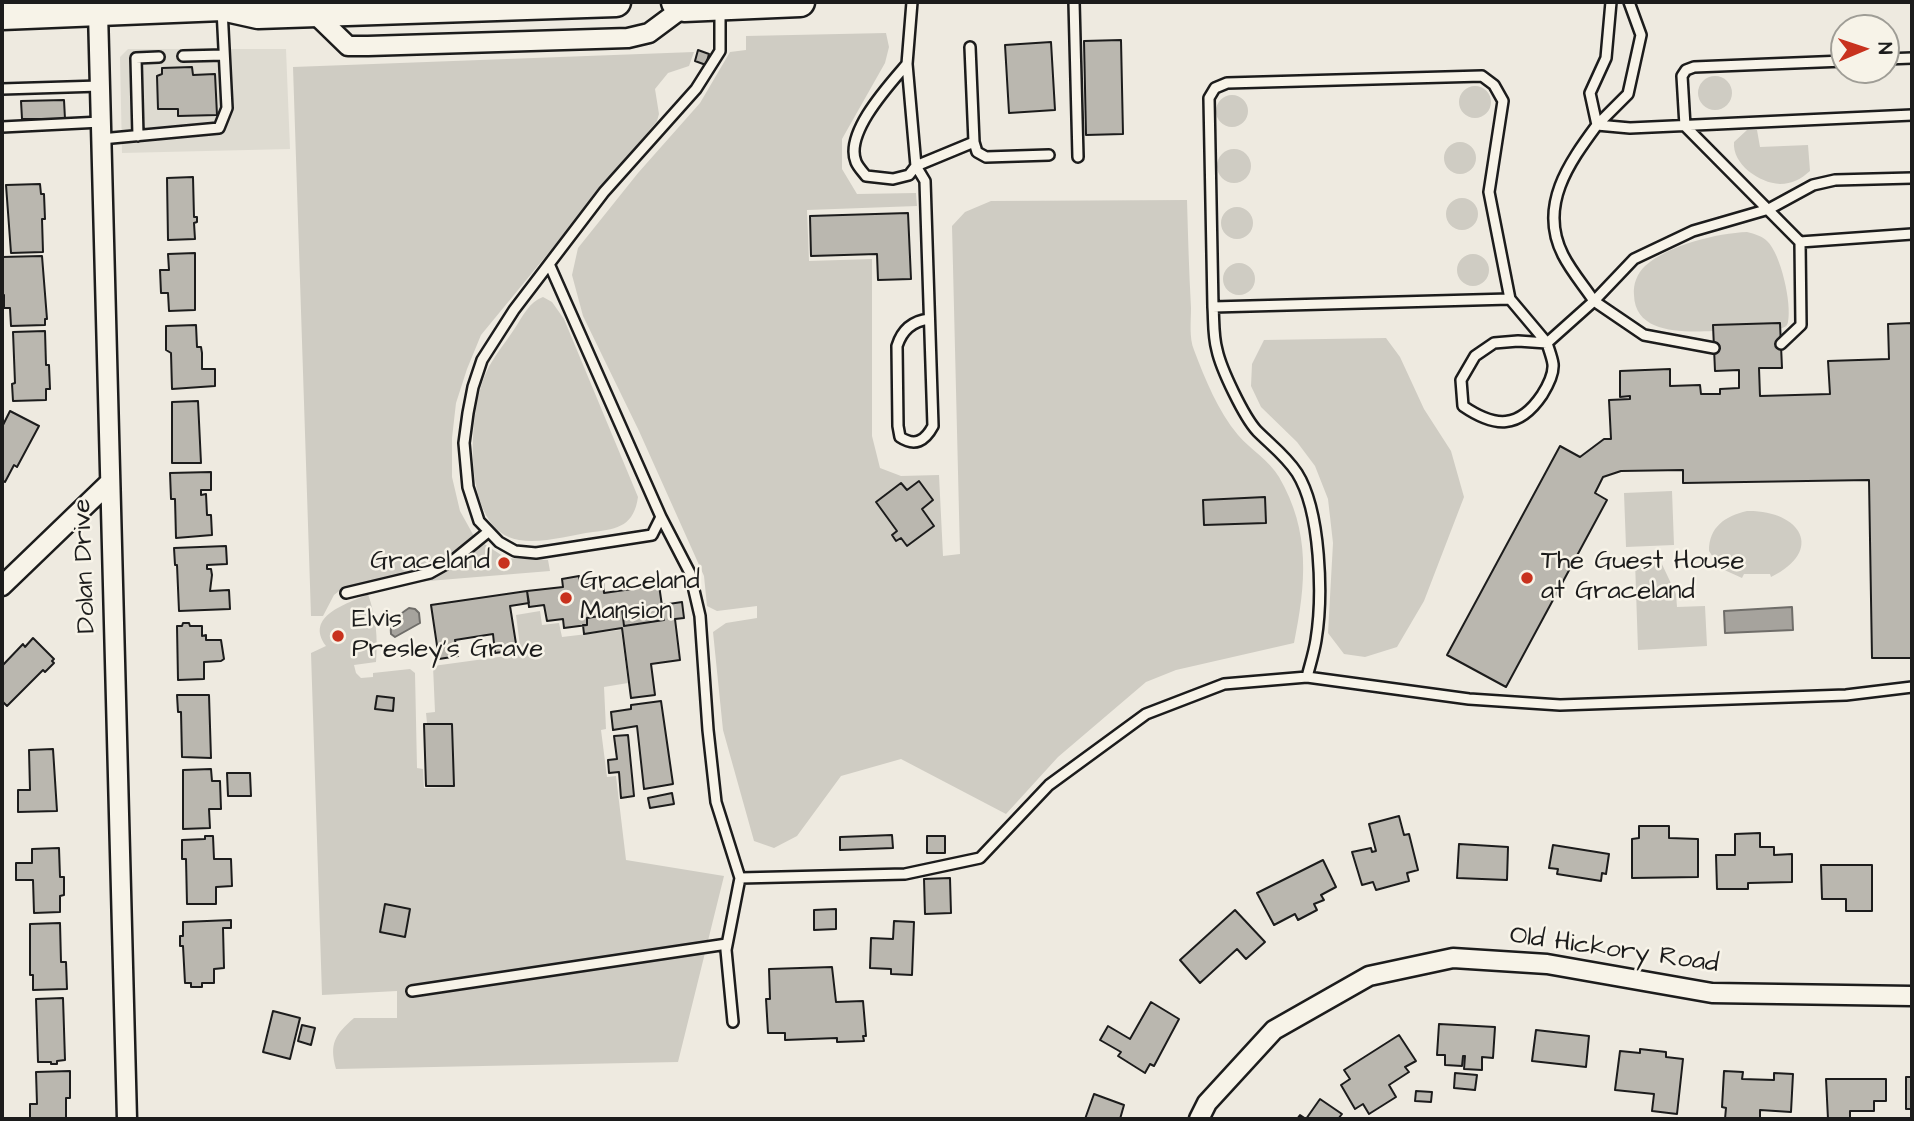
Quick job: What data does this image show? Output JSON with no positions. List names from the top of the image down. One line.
{"streets":{"street":["Dolan Drive","Old Hickory Road"]},"places":["Graceland","The Guest House at Graceland","Graceland Mansion","Elvis Presley's Grave"],"north":"right"}
